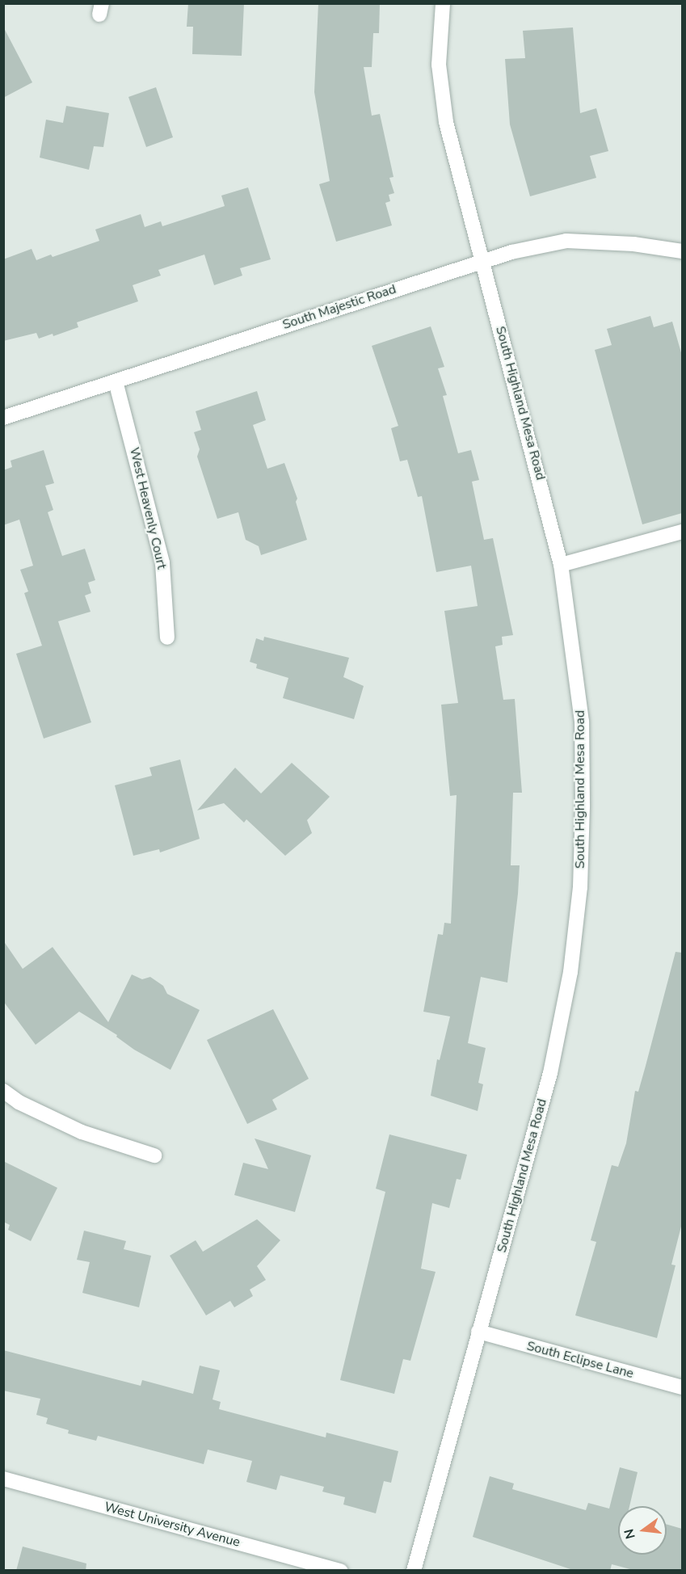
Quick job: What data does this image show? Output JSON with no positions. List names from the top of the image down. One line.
{"streets":{"street":["South Majestic Road","South Highland Mesa Road","West Heavenly Court","South Eclipse Lane","West University Avenue"]},"crossings":[["South Majestic Road","South Highland Mesa Road"],["South Majestic Road","West Heavenly Court"],["South Highland Mesa Road","South Eclipse Lane"]],"north":"left"}
